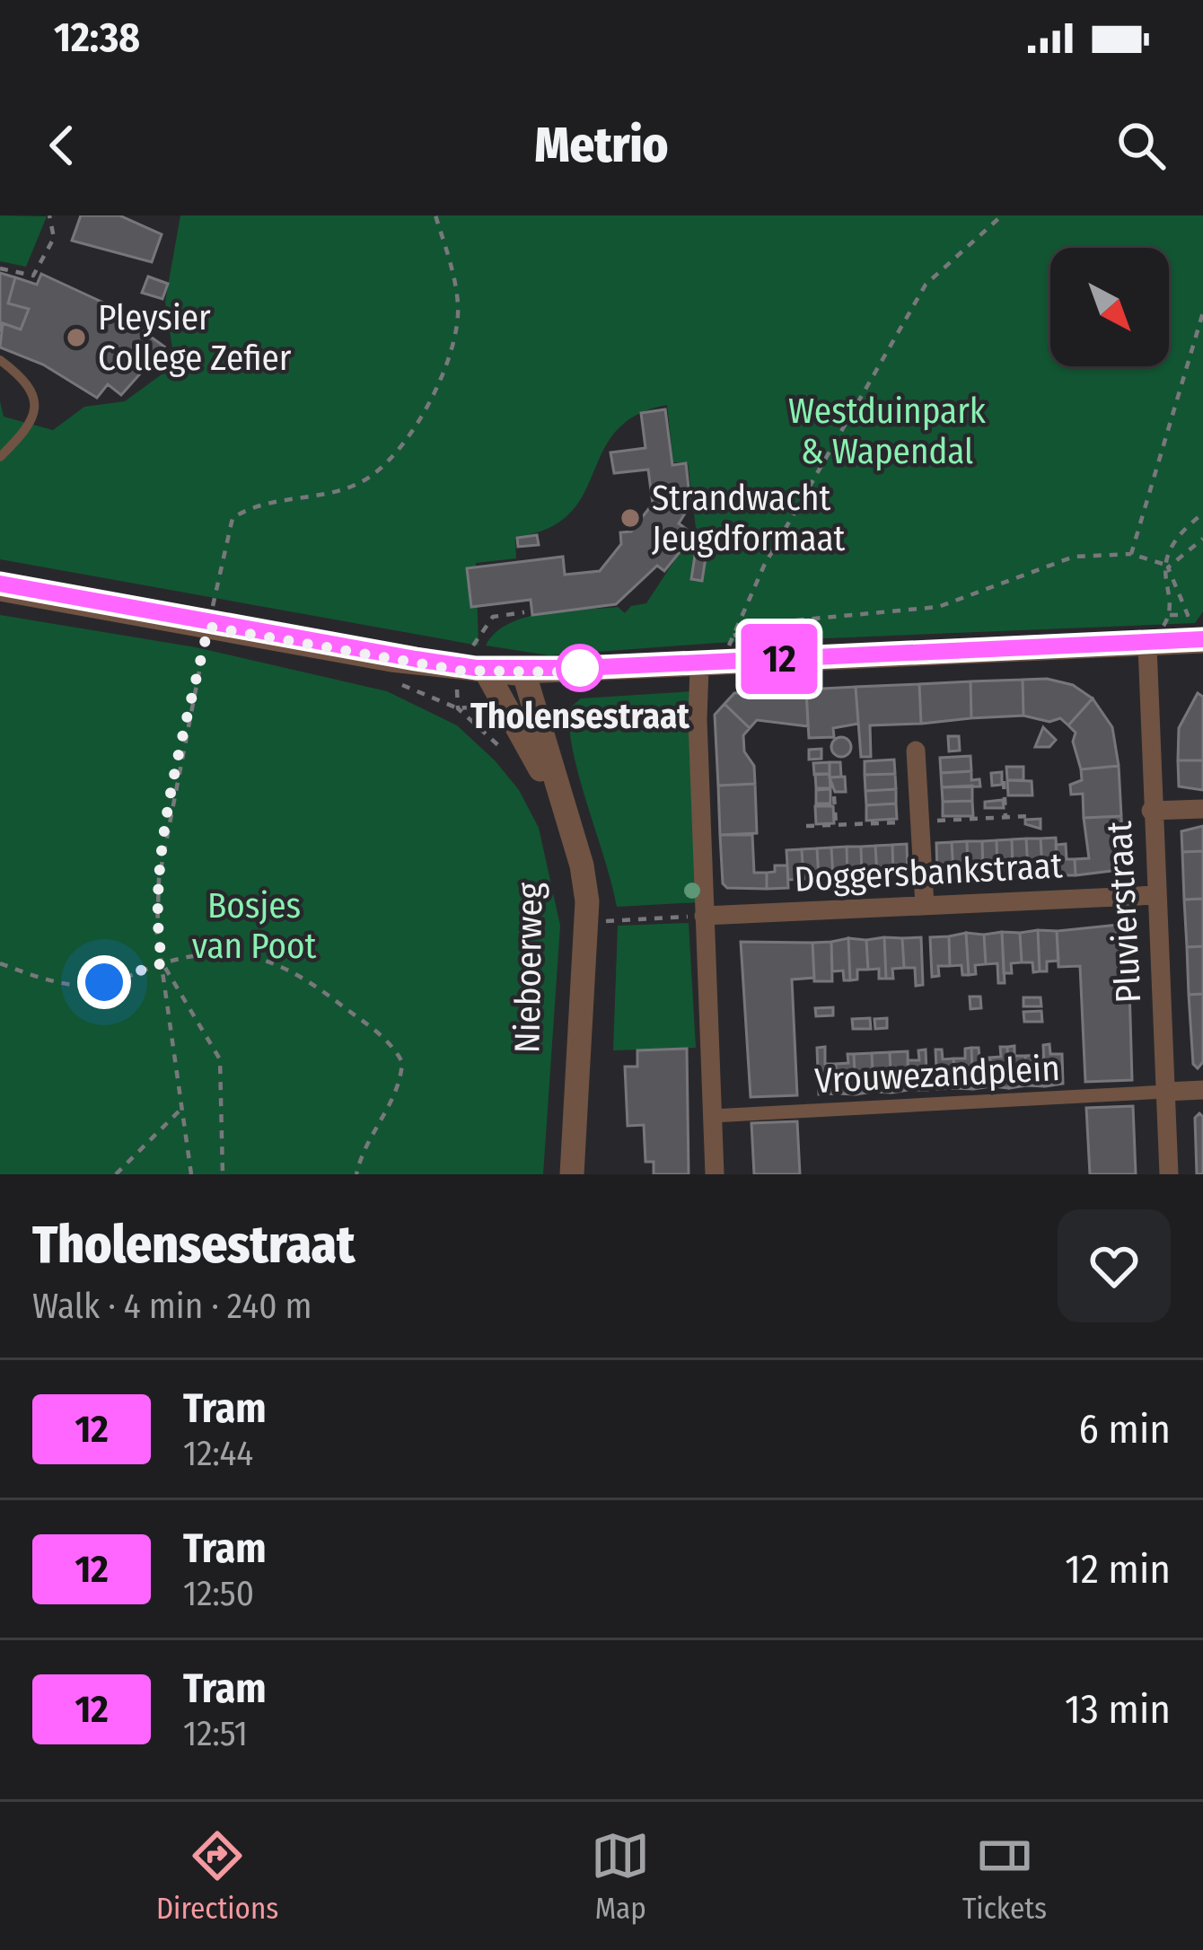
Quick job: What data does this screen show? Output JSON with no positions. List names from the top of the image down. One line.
{"streets":{"street":["Doggersbankstraat","Pluvierstraat","Nieboerweg","Vrouwezandplein"]},"crossings":[["Doggersbankstraat","Pluvierstraat"],["Pluvierstraat","Vrouwezandplein"]],"parks":["Westduinpark & Wapendal","Bosjes van Poot"],"places":["Pleysier College Zefier","Strandwacht Jeugdformaat","Tholensestraat"],"lines":["tram line 12"],"north":"bottom right","page":{"status":"12:38","header":"Metrio","on_map":"12","heading":["Tholensestraat","Walk · 4 min · 240 m"],"list":[{"mark":"12","name":"Tram","note":"12:44","value":"6 min"},{"mark":"12","name":"Tram","note":"12:50","value":"12 min"},{"mark":"12","name":"Tram","note":"12:51","value":"13 min"}],"tabs":["Directions","Map","Tickets"]}}
